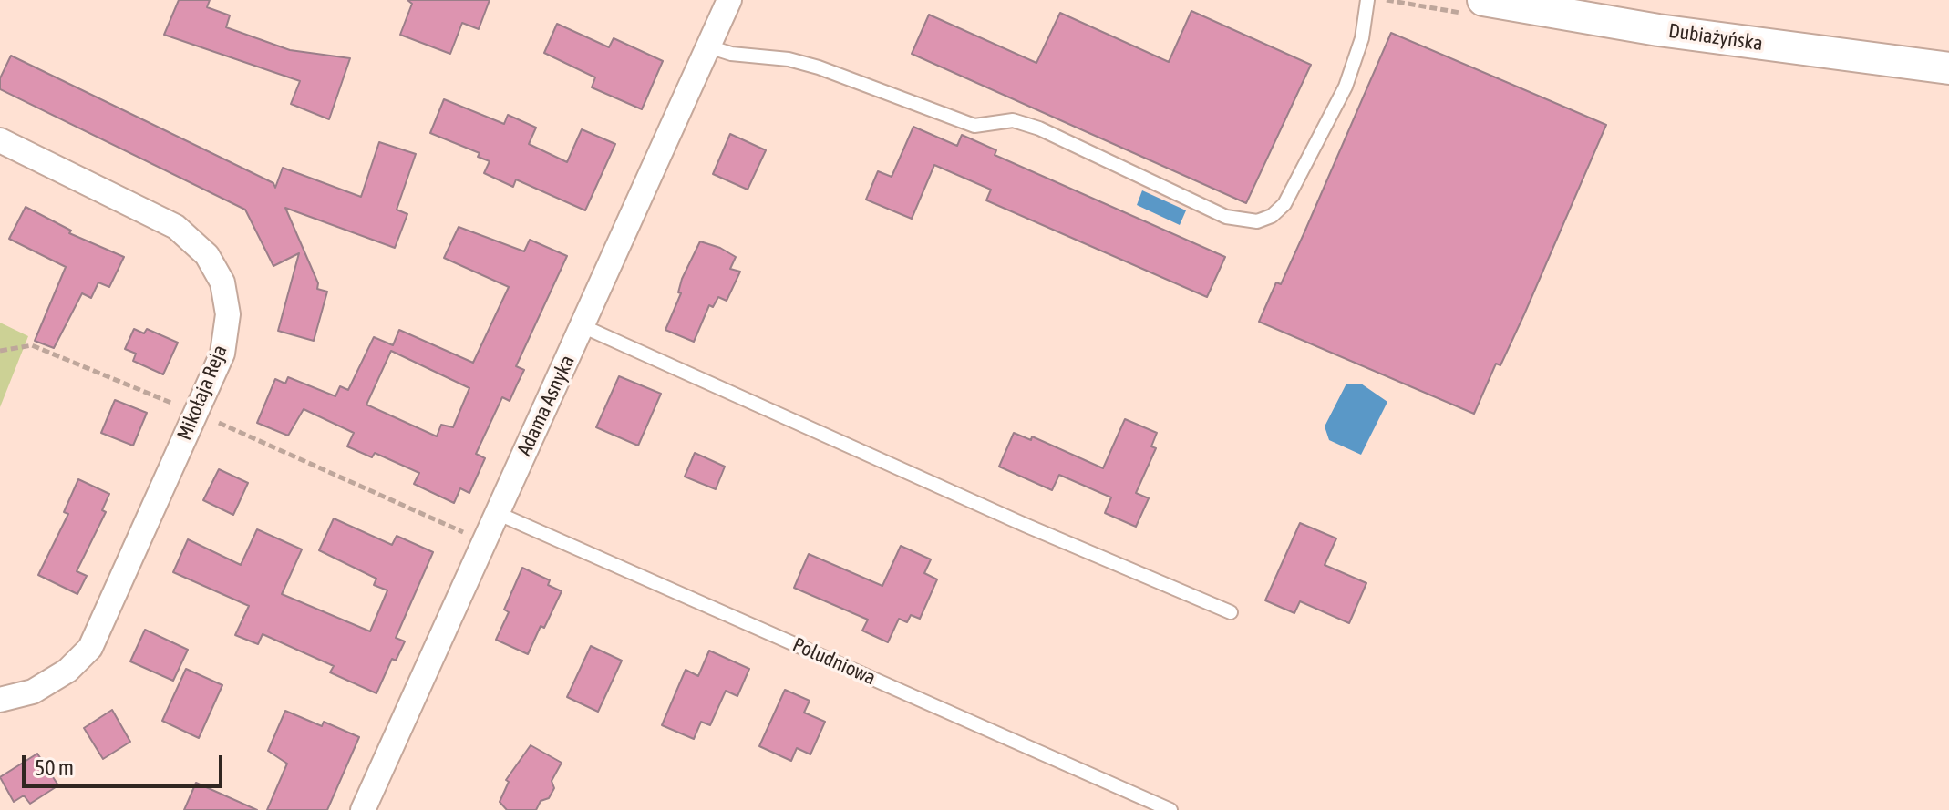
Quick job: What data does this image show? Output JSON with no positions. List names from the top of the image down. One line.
{"streets":{"street":["Dubiażyńska","Mikołaja Reja","Adama Asnyka"],"lane":["Południowa"]},"crossings":[["Adama Asnyka","Południowa"]],"scale_bar":"50 m"}
